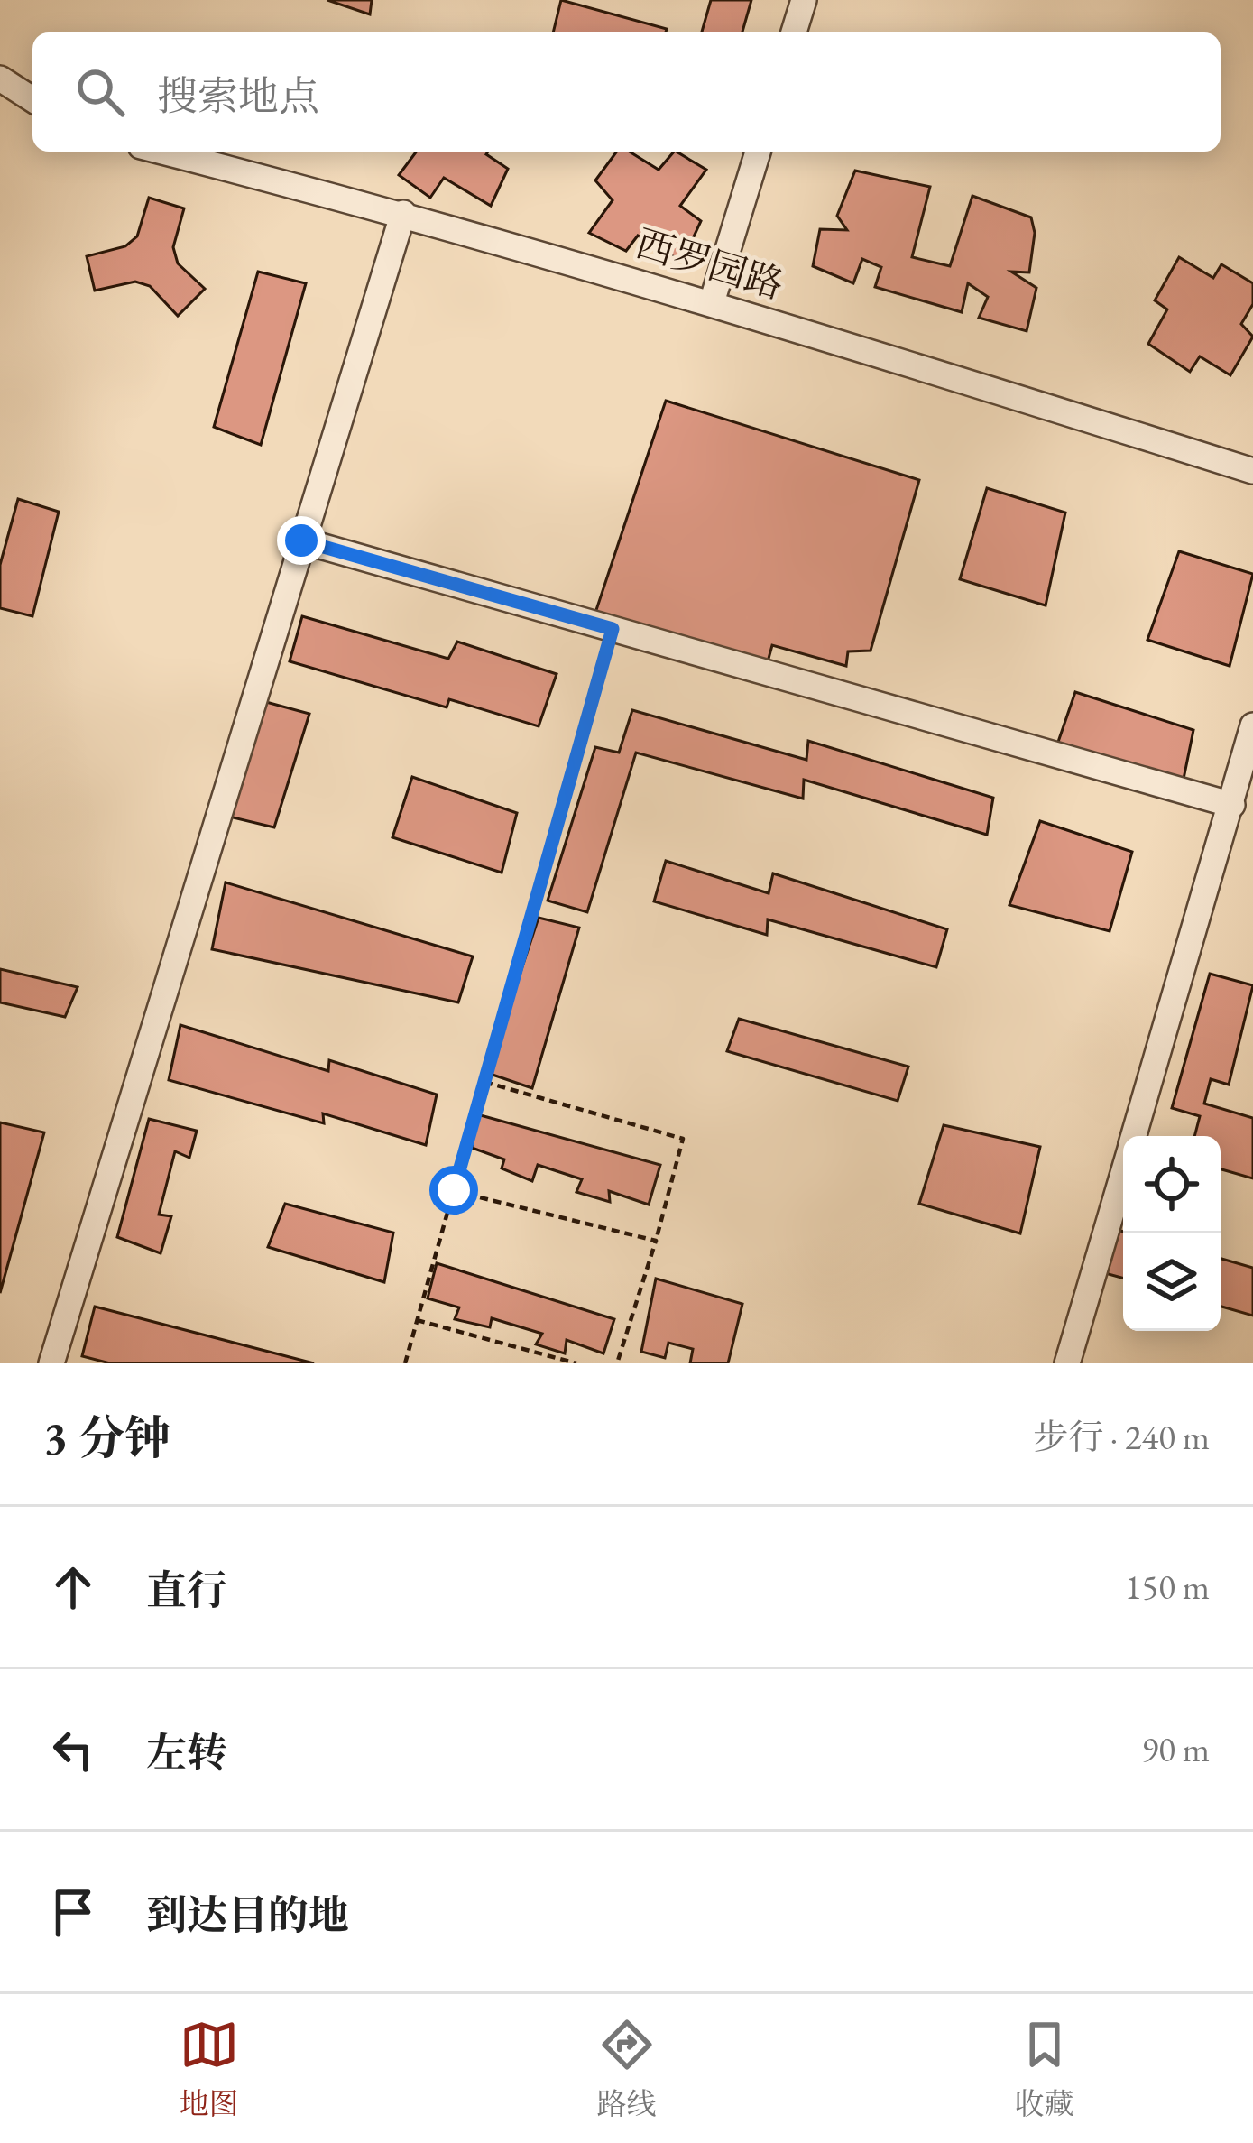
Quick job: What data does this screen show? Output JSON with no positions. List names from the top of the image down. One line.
{"streets":{"street":["西罗园路"]},"page":{"search":"搜索地点","heading":["3 分钟","步行 · 240 m"],"list":[["直行","150 m"],["左转","90 m"],"到达目的地"],"nav":["地图","路线","收藏"]}}
